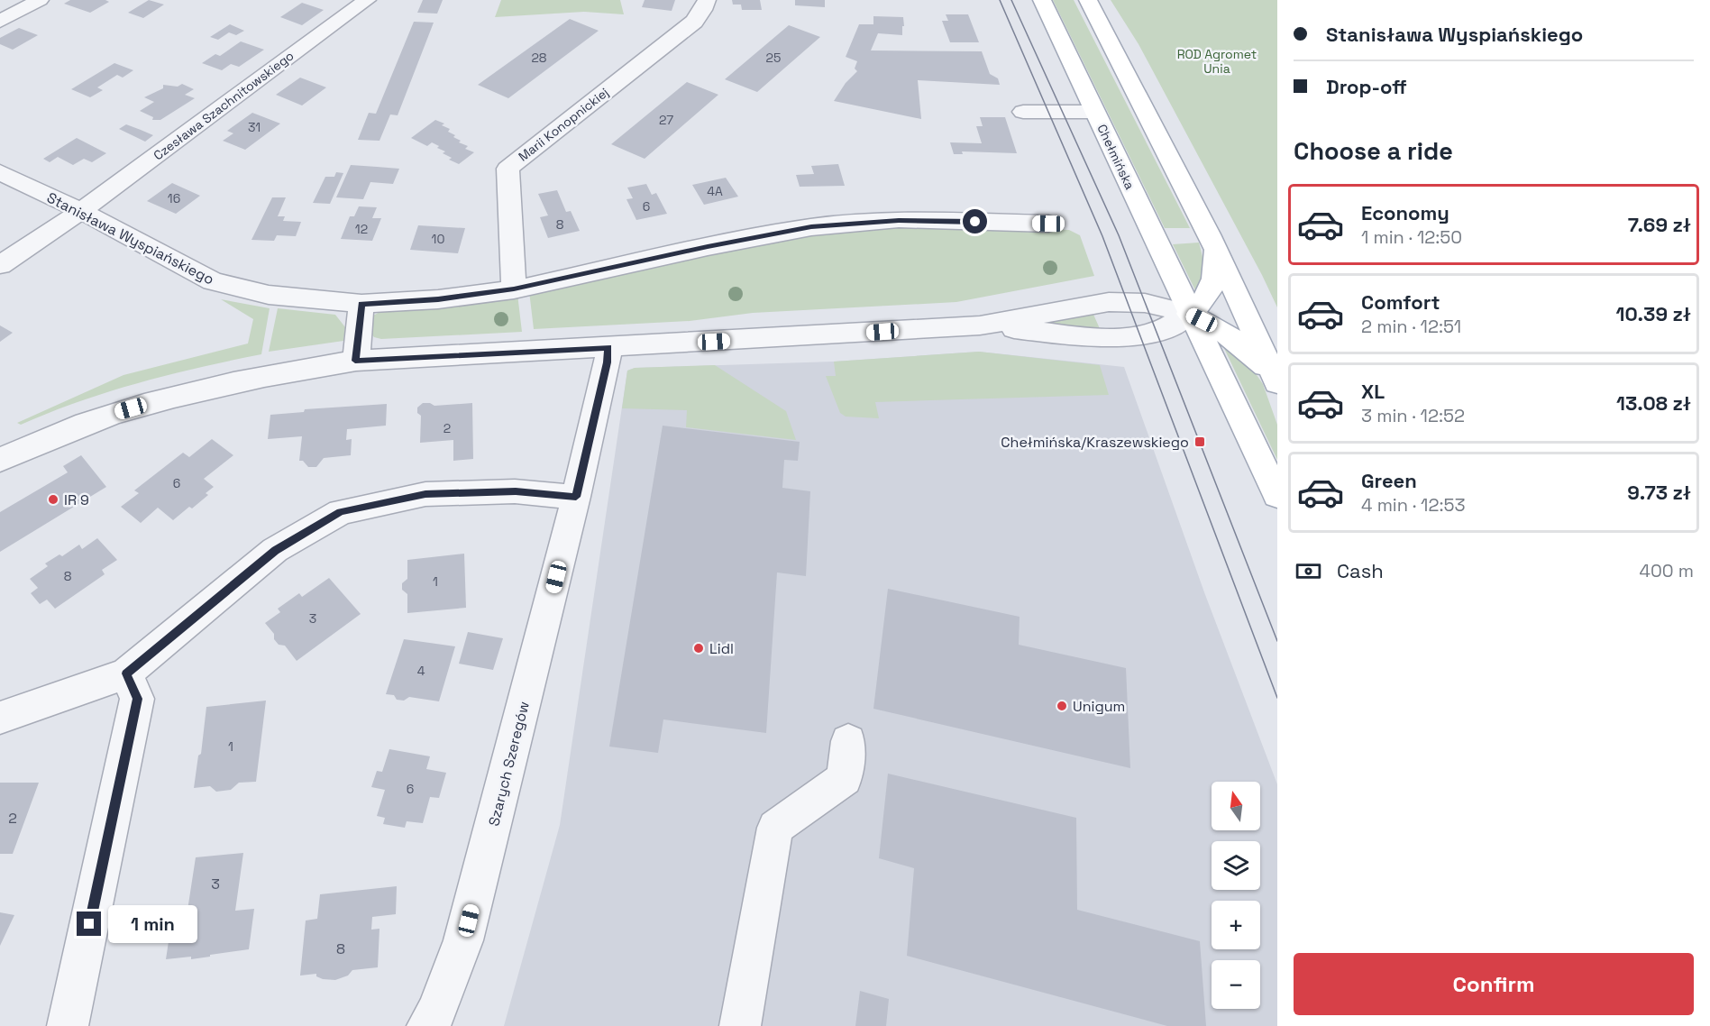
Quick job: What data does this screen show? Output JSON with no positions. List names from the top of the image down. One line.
{"streets":{"main road":["Chełmińska"],"street":["Czesława Szachnitowskiego","Marii Konopnickiej","Stanisława Wyspiańskiego","Szarych Szeregów"]},"crossings":[["Czesława Szachnitowskiego","Stanisława Wyspiańskiego"],["Marii Konopnickiej","Stanisława Wyspiańskiego"]],"parks":["ROD Agromet Unia"],"places":{"transit":["Chełmińska/Kraszewskiego"],"other":["IR 9","Lidl","Unigum"]},"house_numbers":["28","25","27","31","4A","16","6","8","12","10","2","6","8","1","3","4","1","6","2","3","8"],"north":"top","page":{"banner":["Stanisława Wyspiańskiego","Drop-off"],"heading":"Choose a ride","list":[{"name":"Economy","note":"1 min · 12:50","value":"7.69 zł"},{"name":"Comfort","note":"2 min · 12:51","value":"10.39 zł"},{"name":"XL","note":"3 min · 12:52","value":"13.08 zł"},{"name":"Green","note":"4 min · 12:53","value":"9.73 zł"}],"pay":["Cash","400 m"],"map_buttons":["+","−"],"bubble":"1 min","buttons":"Confirm"}}
